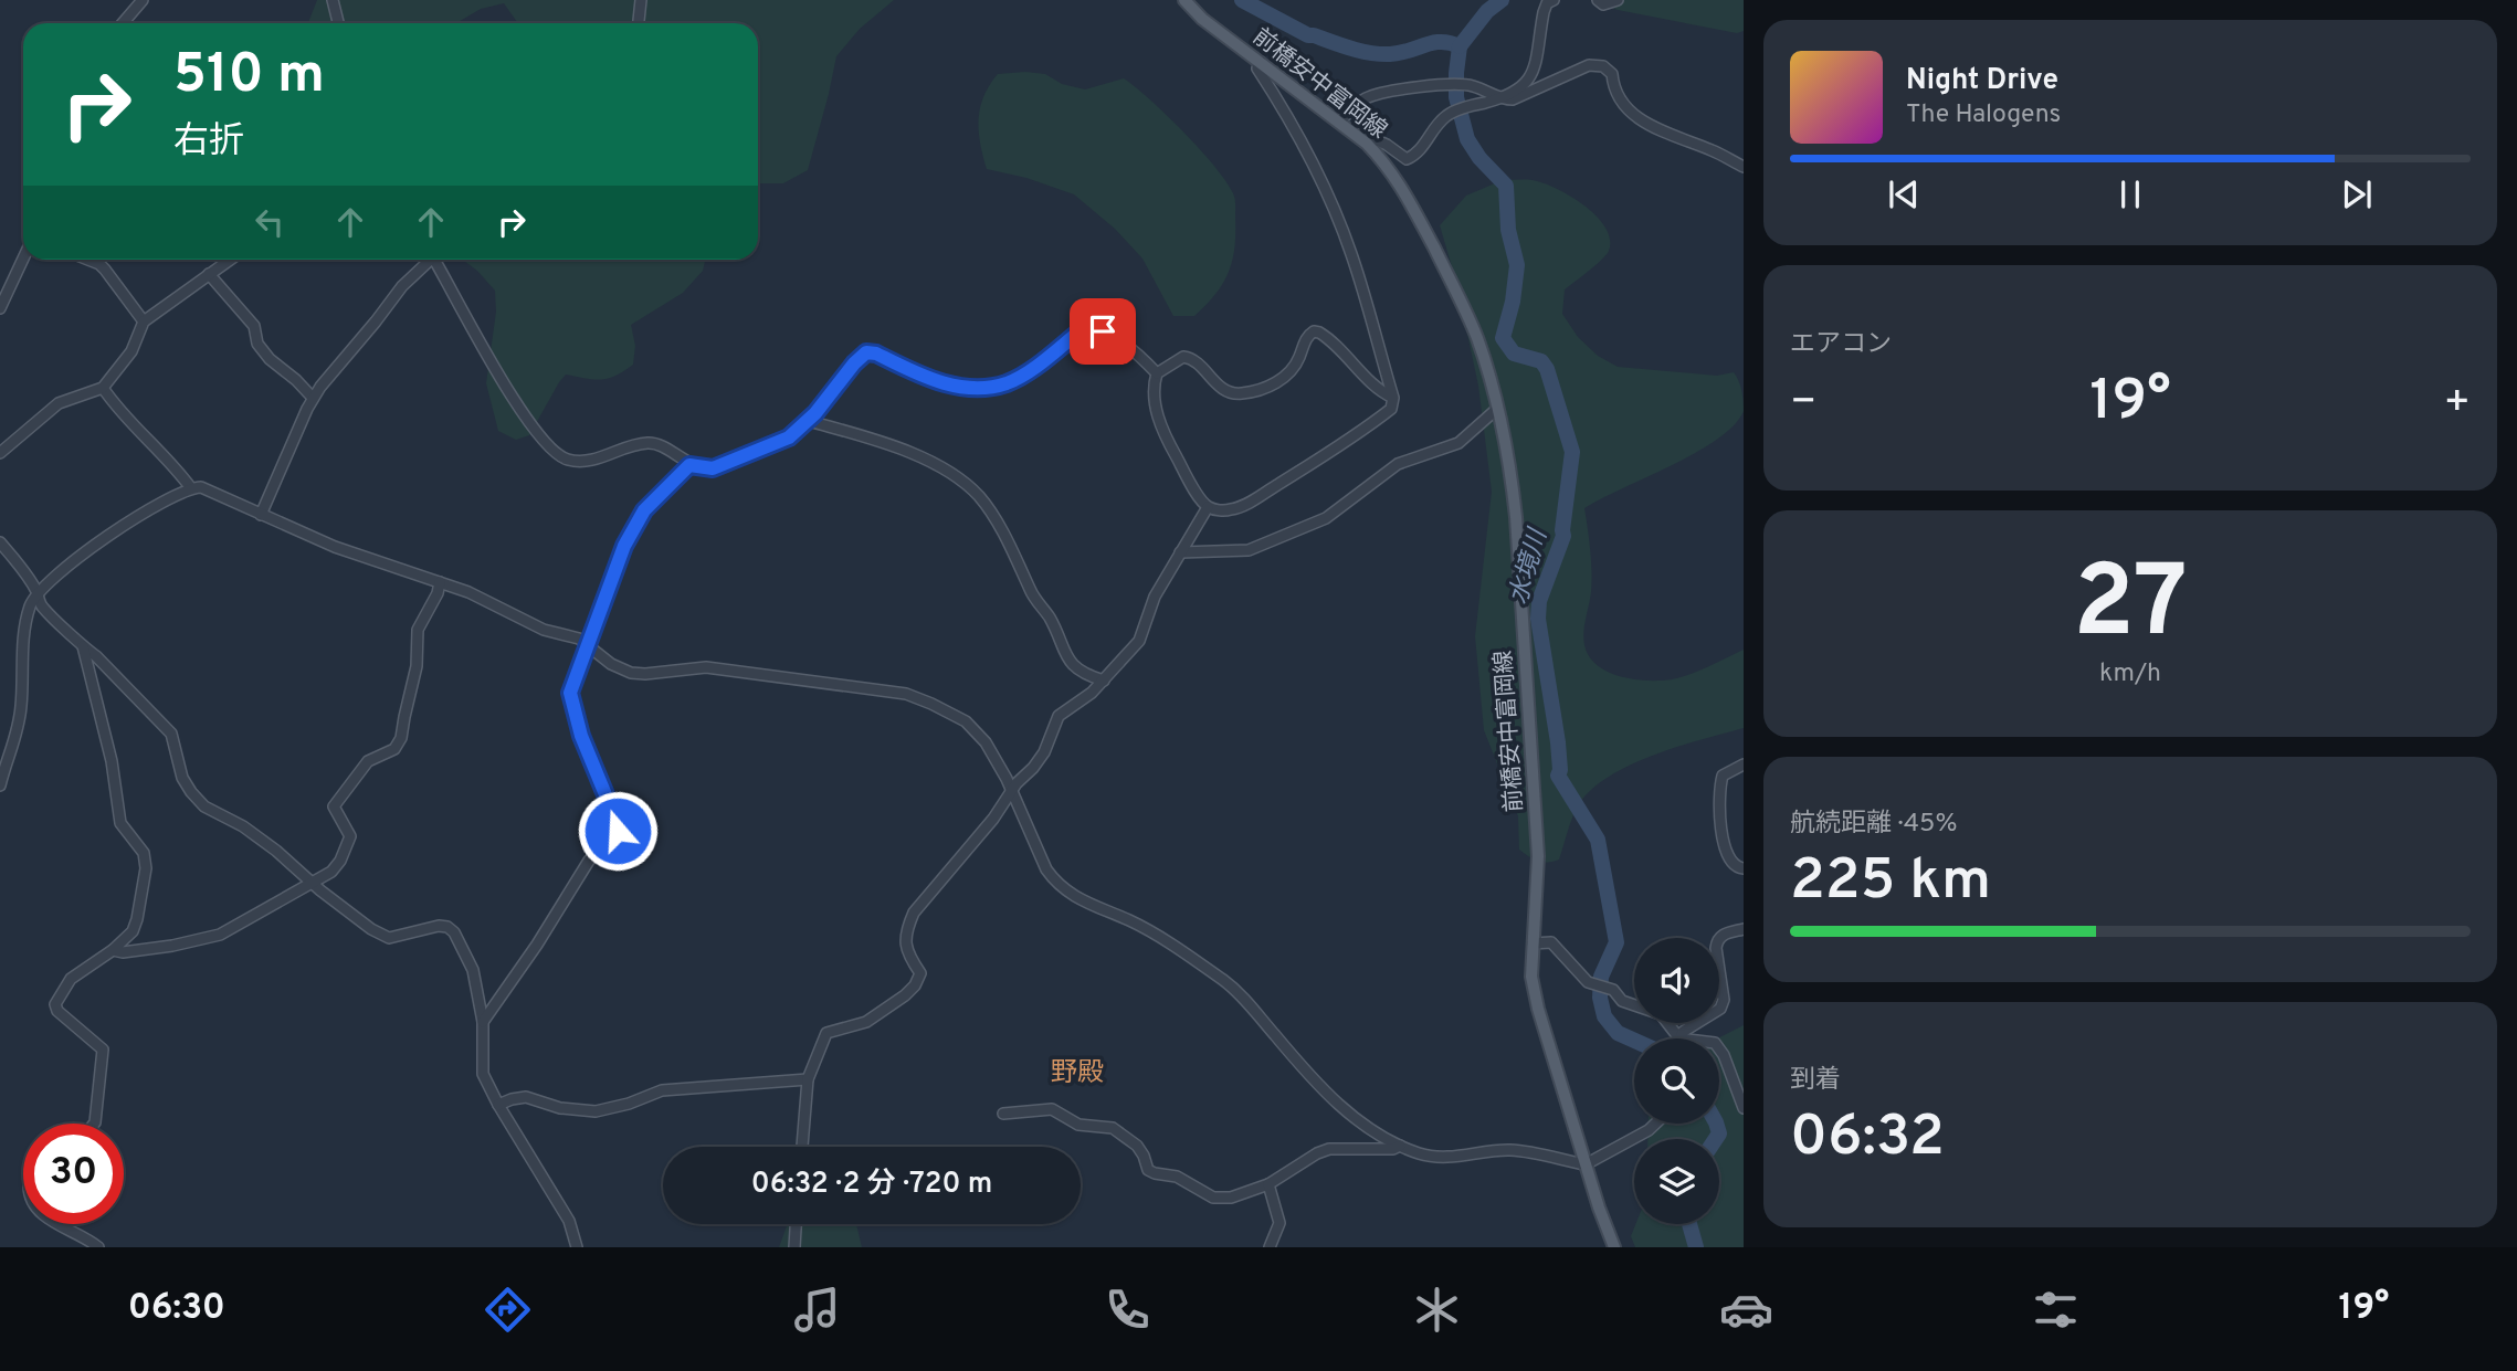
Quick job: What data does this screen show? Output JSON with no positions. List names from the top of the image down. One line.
{"streets":{"main road":["前橋安中富岡線"]},"districts":["野殿"],"water":["水境川"],"page":{"turn":["510 m","右折"],"song":["Night Drive","The Halogens"],"tile":["エアコン",["27","km/h"],["航続距離 · 45%","225 km"],["到着","06:32"]],"heat":["−","19°","+"],"limit":"30","trip":"06:32 · 2 分 · 720 m","tabs":["06:30","19°"]}}
